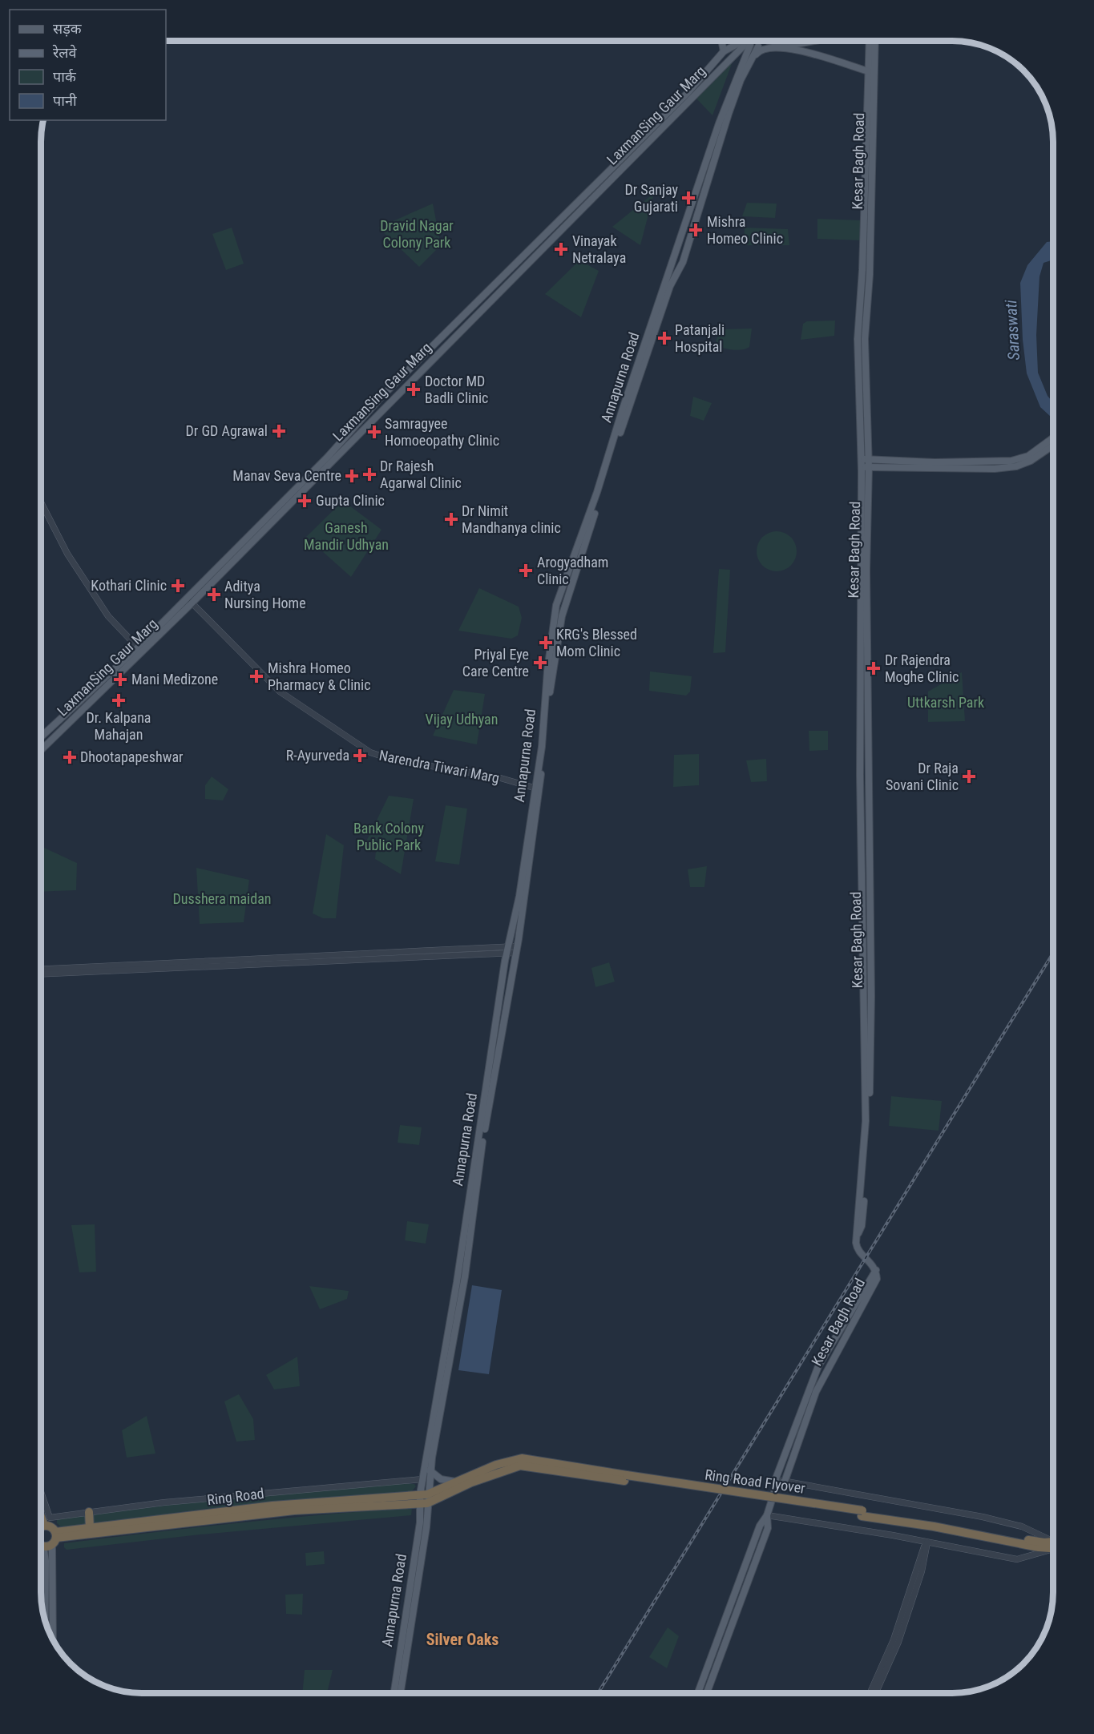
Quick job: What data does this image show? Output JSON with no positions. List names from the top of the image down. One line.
{"streets":{"highway":["Ring Road Flyover","Ring Road"],"main road":["LaxmanSing Gaur Marg","Kesar Bagh Road","Annapurna Road"],"street":["Narendra Tiwari Marg"]},"crossings":[["LaxmanSing Gaur Marg","Narendra Tiwari Marg"],["Annapurna Road","Narendra Tiwari Marg"],["Annapurna Road","Ring Road"],["Ring Road Flyover","Ring Road"]],"districts":["Silver Oaks"],"water":["Saraswati"],"parks":["Dravid Nagar Colony Park","Ganesh Mandir Udhyan","Uttkarsh Park","Vijay Udhyan","Bank Colony Public Park","Dusshera maidan"],"places":{"health":["Dr Sanjay Gujarati","Mishra Homeo Clinic","Vinayak Netralaya","Patanjali Hospital","Doctor MD Badli Clinic","Dr GD Agrawal","Samragyee Homoeopathy Clinic","Dr Rajesh Agarwal Clinic","Manav Seva Centre","Gupta Clinic","Dr Nimit Mandhanya clinic","Arogyadham Clinic","Kothari Clinic","Aditya Nursing Home","KRG's Blessed Mom Clinic","Priyal Eye Care Centre","Dr Rajendra Moghe Clinic","Mishra Homeo Pharmacy & Clinic","Mani Medizone","Dr. Kalpana Mahajan","R-Ayurveda","Dhootapapeshwar","Dr Raja Sovani Clinic"]},"legend":["सड़क","रेलवे","पार्क","पानी"]}
